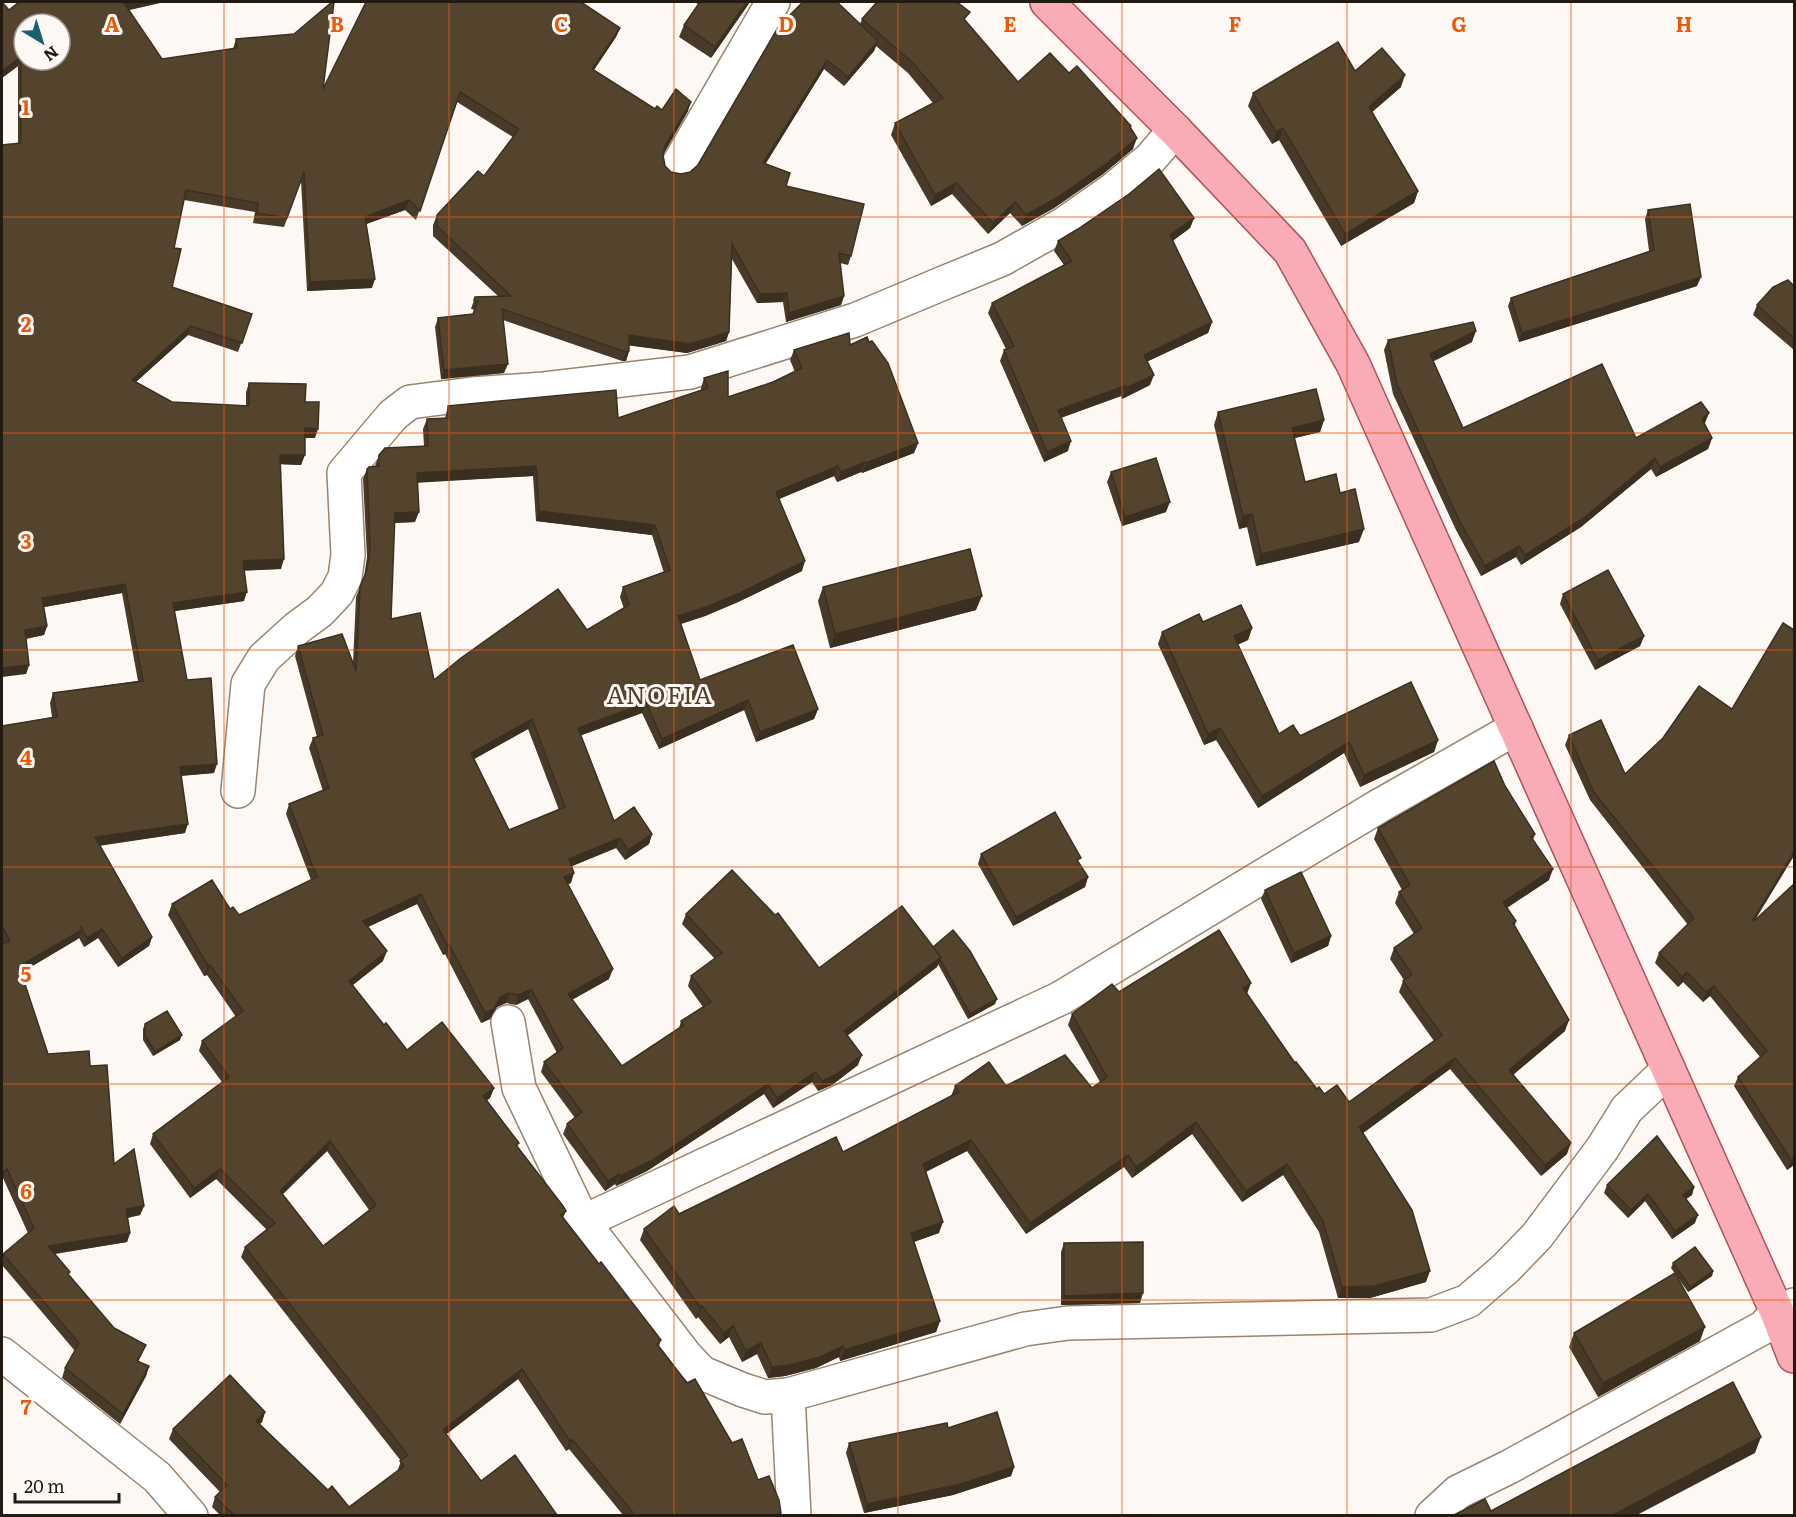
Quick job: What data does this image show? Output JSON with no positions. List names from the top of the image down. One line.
{"districts":["ANOFIA"],"scale_bar":"20 m","north":"bottom right","grid":{"columns":["A","B","C","D","E","F","G","H"],"rows":["1","2","3","4","5","6","7"]}}
